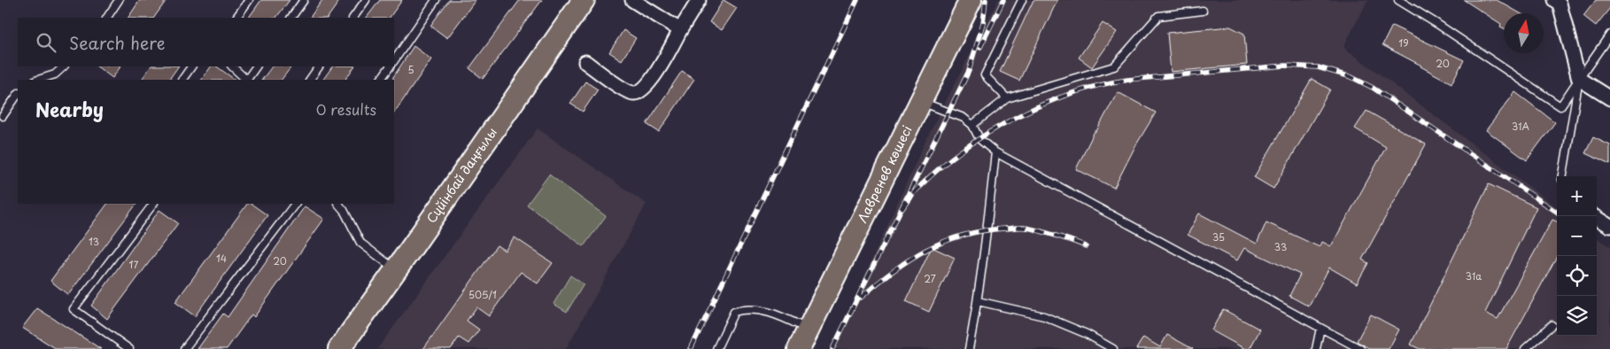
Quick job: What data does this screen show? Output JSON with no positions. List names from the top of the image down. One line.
{"streets":{"main road":["Лавренев көшесі","Сүйінбай даңғылы"]},"house_numbers":["19","20","5","31А","35","13","33","14","20","17","31а","27","505/1"],"north":"top","page":{"search":"Search here","heading":["Nearby","0 results"],"map_buttons":["+","−"]}}
